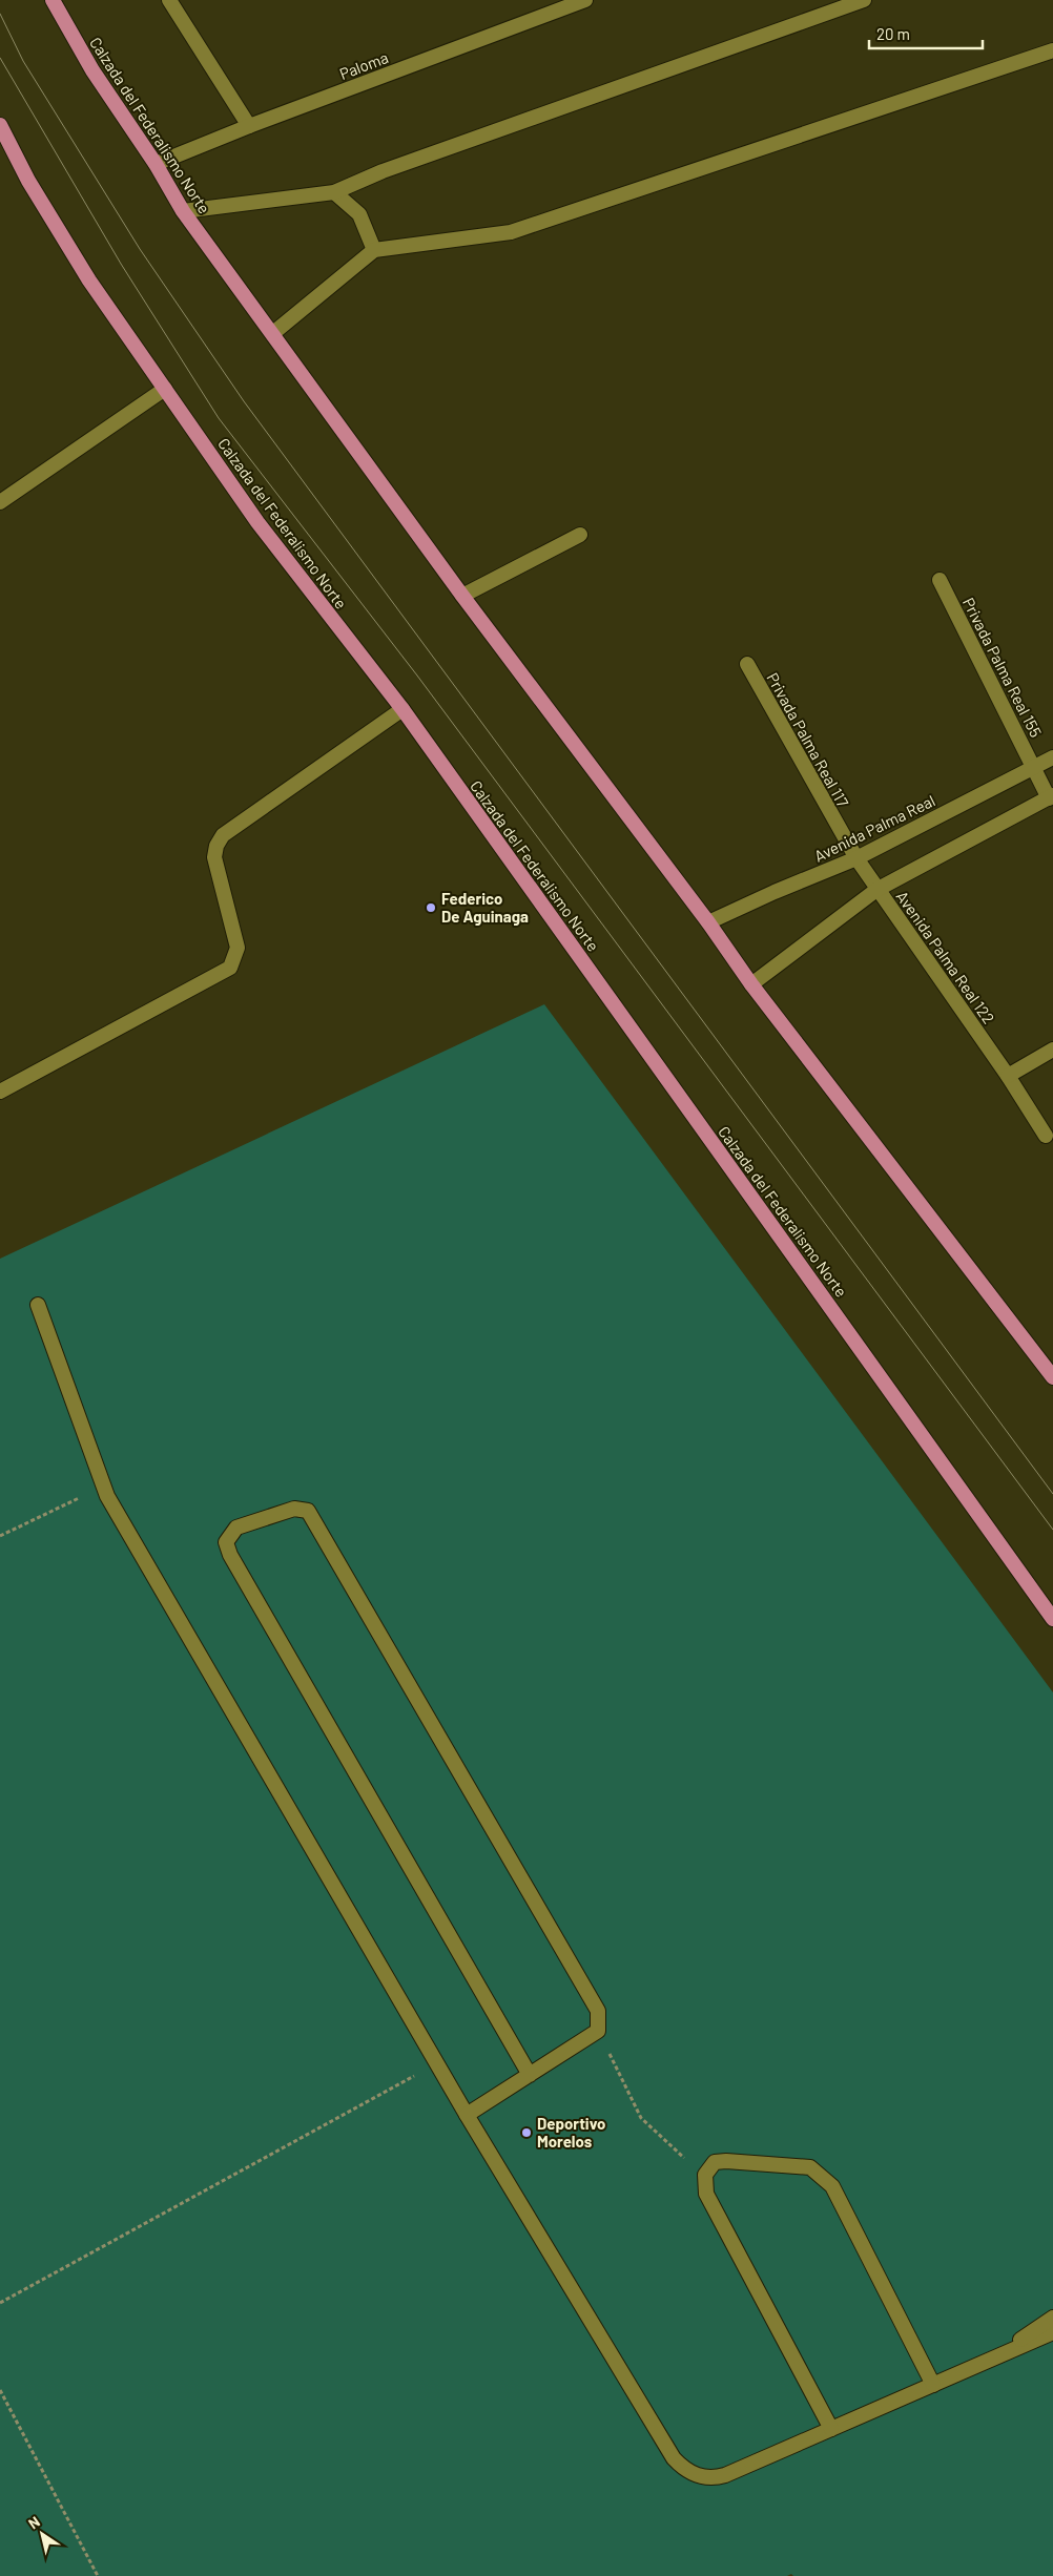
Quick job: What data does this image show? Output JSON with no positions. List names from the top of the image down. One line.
{"streets":{"main road":["Calzada del Federalismo Norte"],"street":["Paloma","Privada Palma Real 155","Privada Palma Real 117","Avenida Palma Real","Avenida Palma Real 122"]},"crossings":[["Paloma","Calzada del Federalismo Norte"],["Calzada del Federalismo Norte","Avenida Palma Real"],["Privada Palma Real 155","Avenida Palma Real"],["Privada Palma Real 117","Avenida Palma Real"],["Privada Palma Real 117","Avenida Palma Real 122"],["Avenida Palma Real","Avenida Palma Real 122"]],"places":["Federico De Aguinaga","Deportivo Morelos"],"scale_bar":"20 m","north":"top left"}
